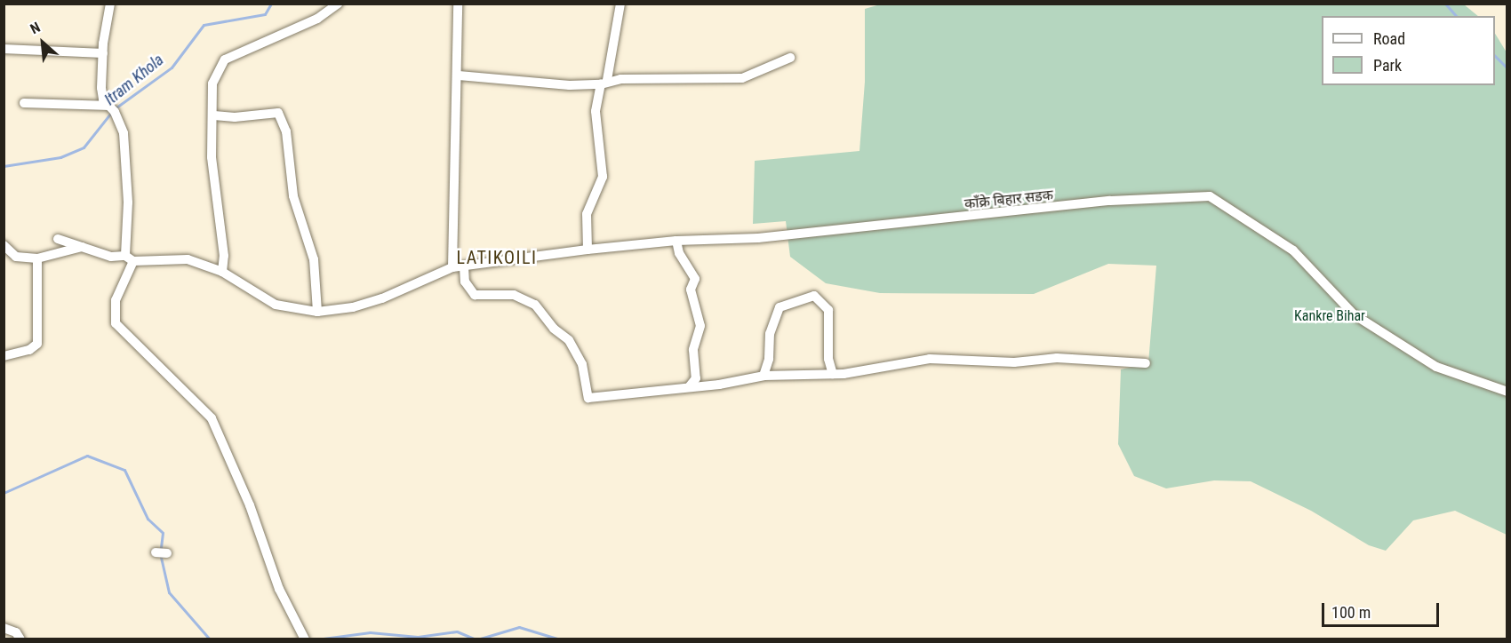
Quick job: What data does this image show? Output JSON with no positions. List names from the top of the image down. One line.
{"streets":{"street":["काँक्रे बिहार सडक"]},"districts":["LATIKOILI"],"water":["Itram Khola"],"parks":["Kankre Bihar"],"legend":["Road","Park"],"scale_bar":"100 m","north":"top left"}
